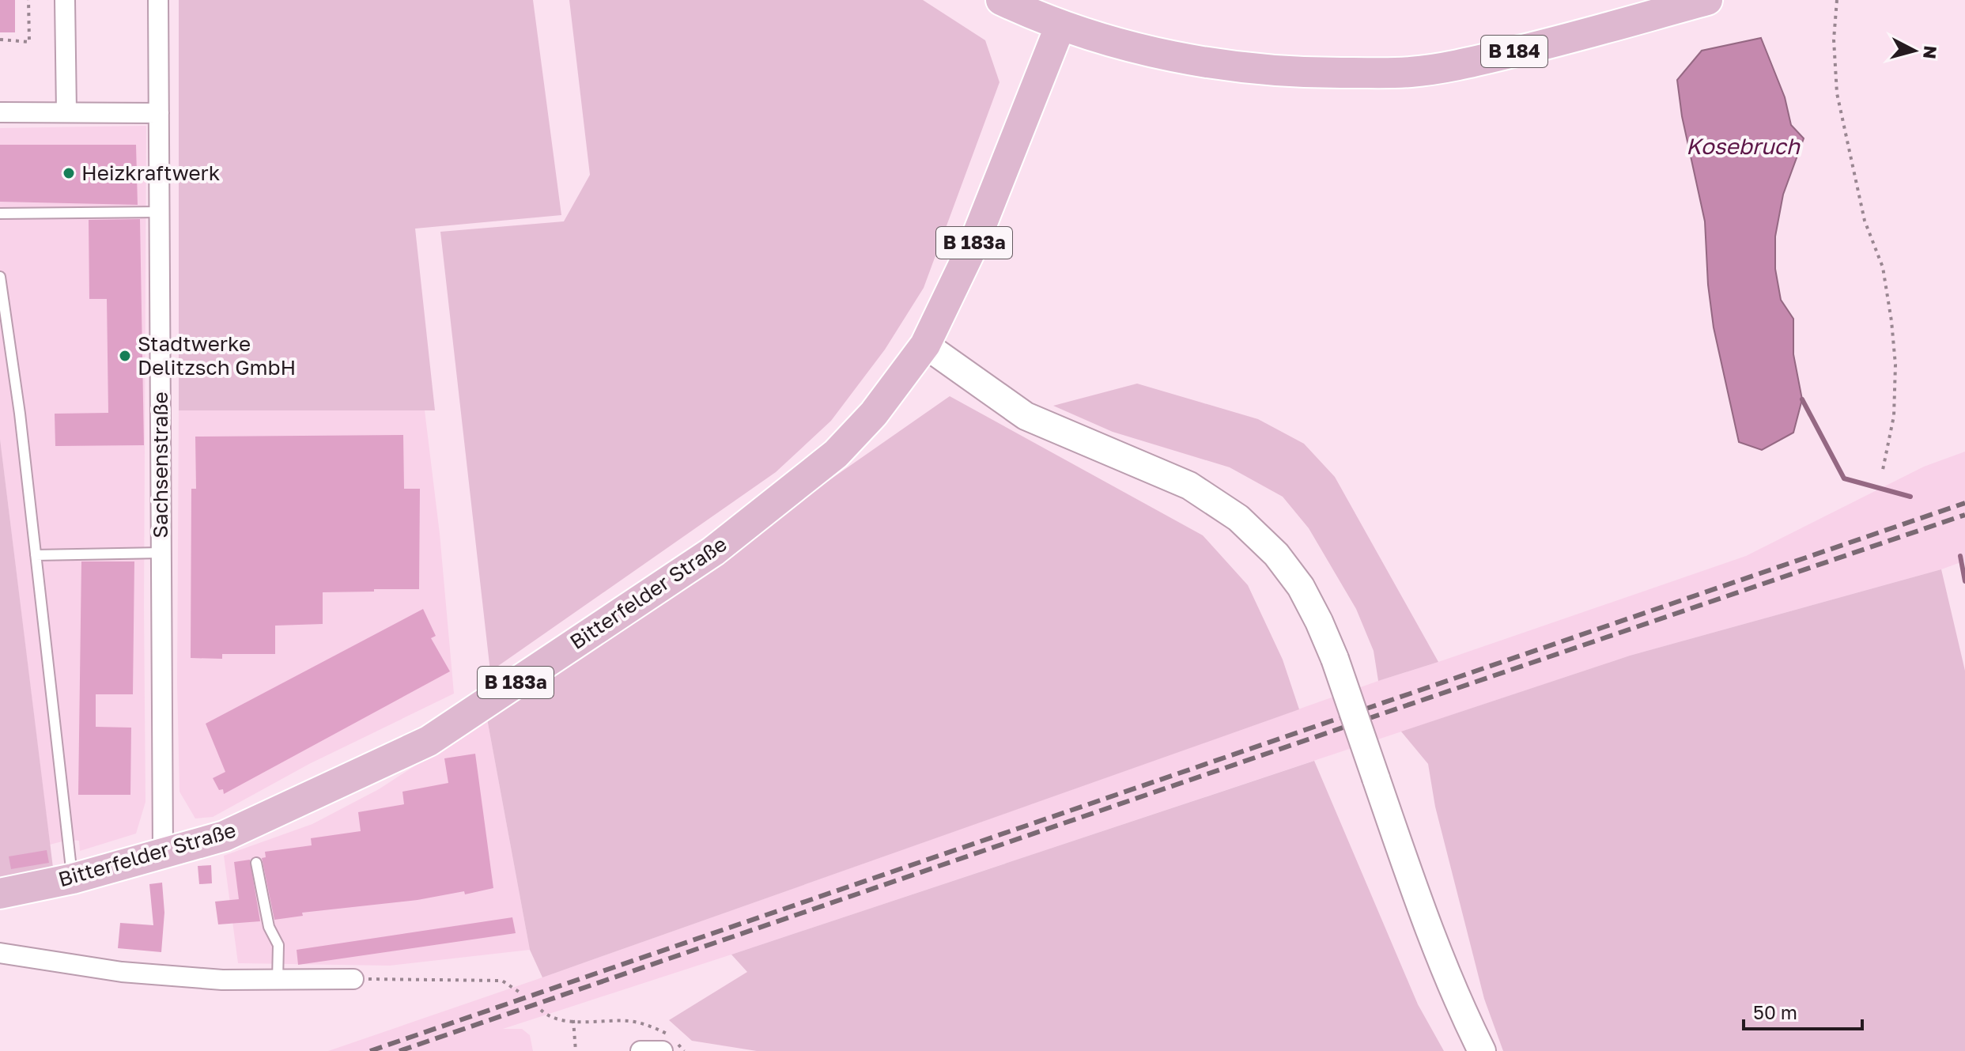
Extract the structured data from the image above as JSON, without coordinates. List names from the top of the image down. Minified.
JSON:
{"streets":{"main road":["B 184","B 183a","Bitterfelder Straße"],"street":["Sachsenstraße"]},"crossings":[["B 184","Bitterfelder Straße"],["Sachsenstraße","Bitterfelder Straße"]],"water":["Kosebruch"],"places":["Heizkraftwerk","Stadtwerke Delitzsch GmbH"],"scale_bar":"50 m","north":"right"}
